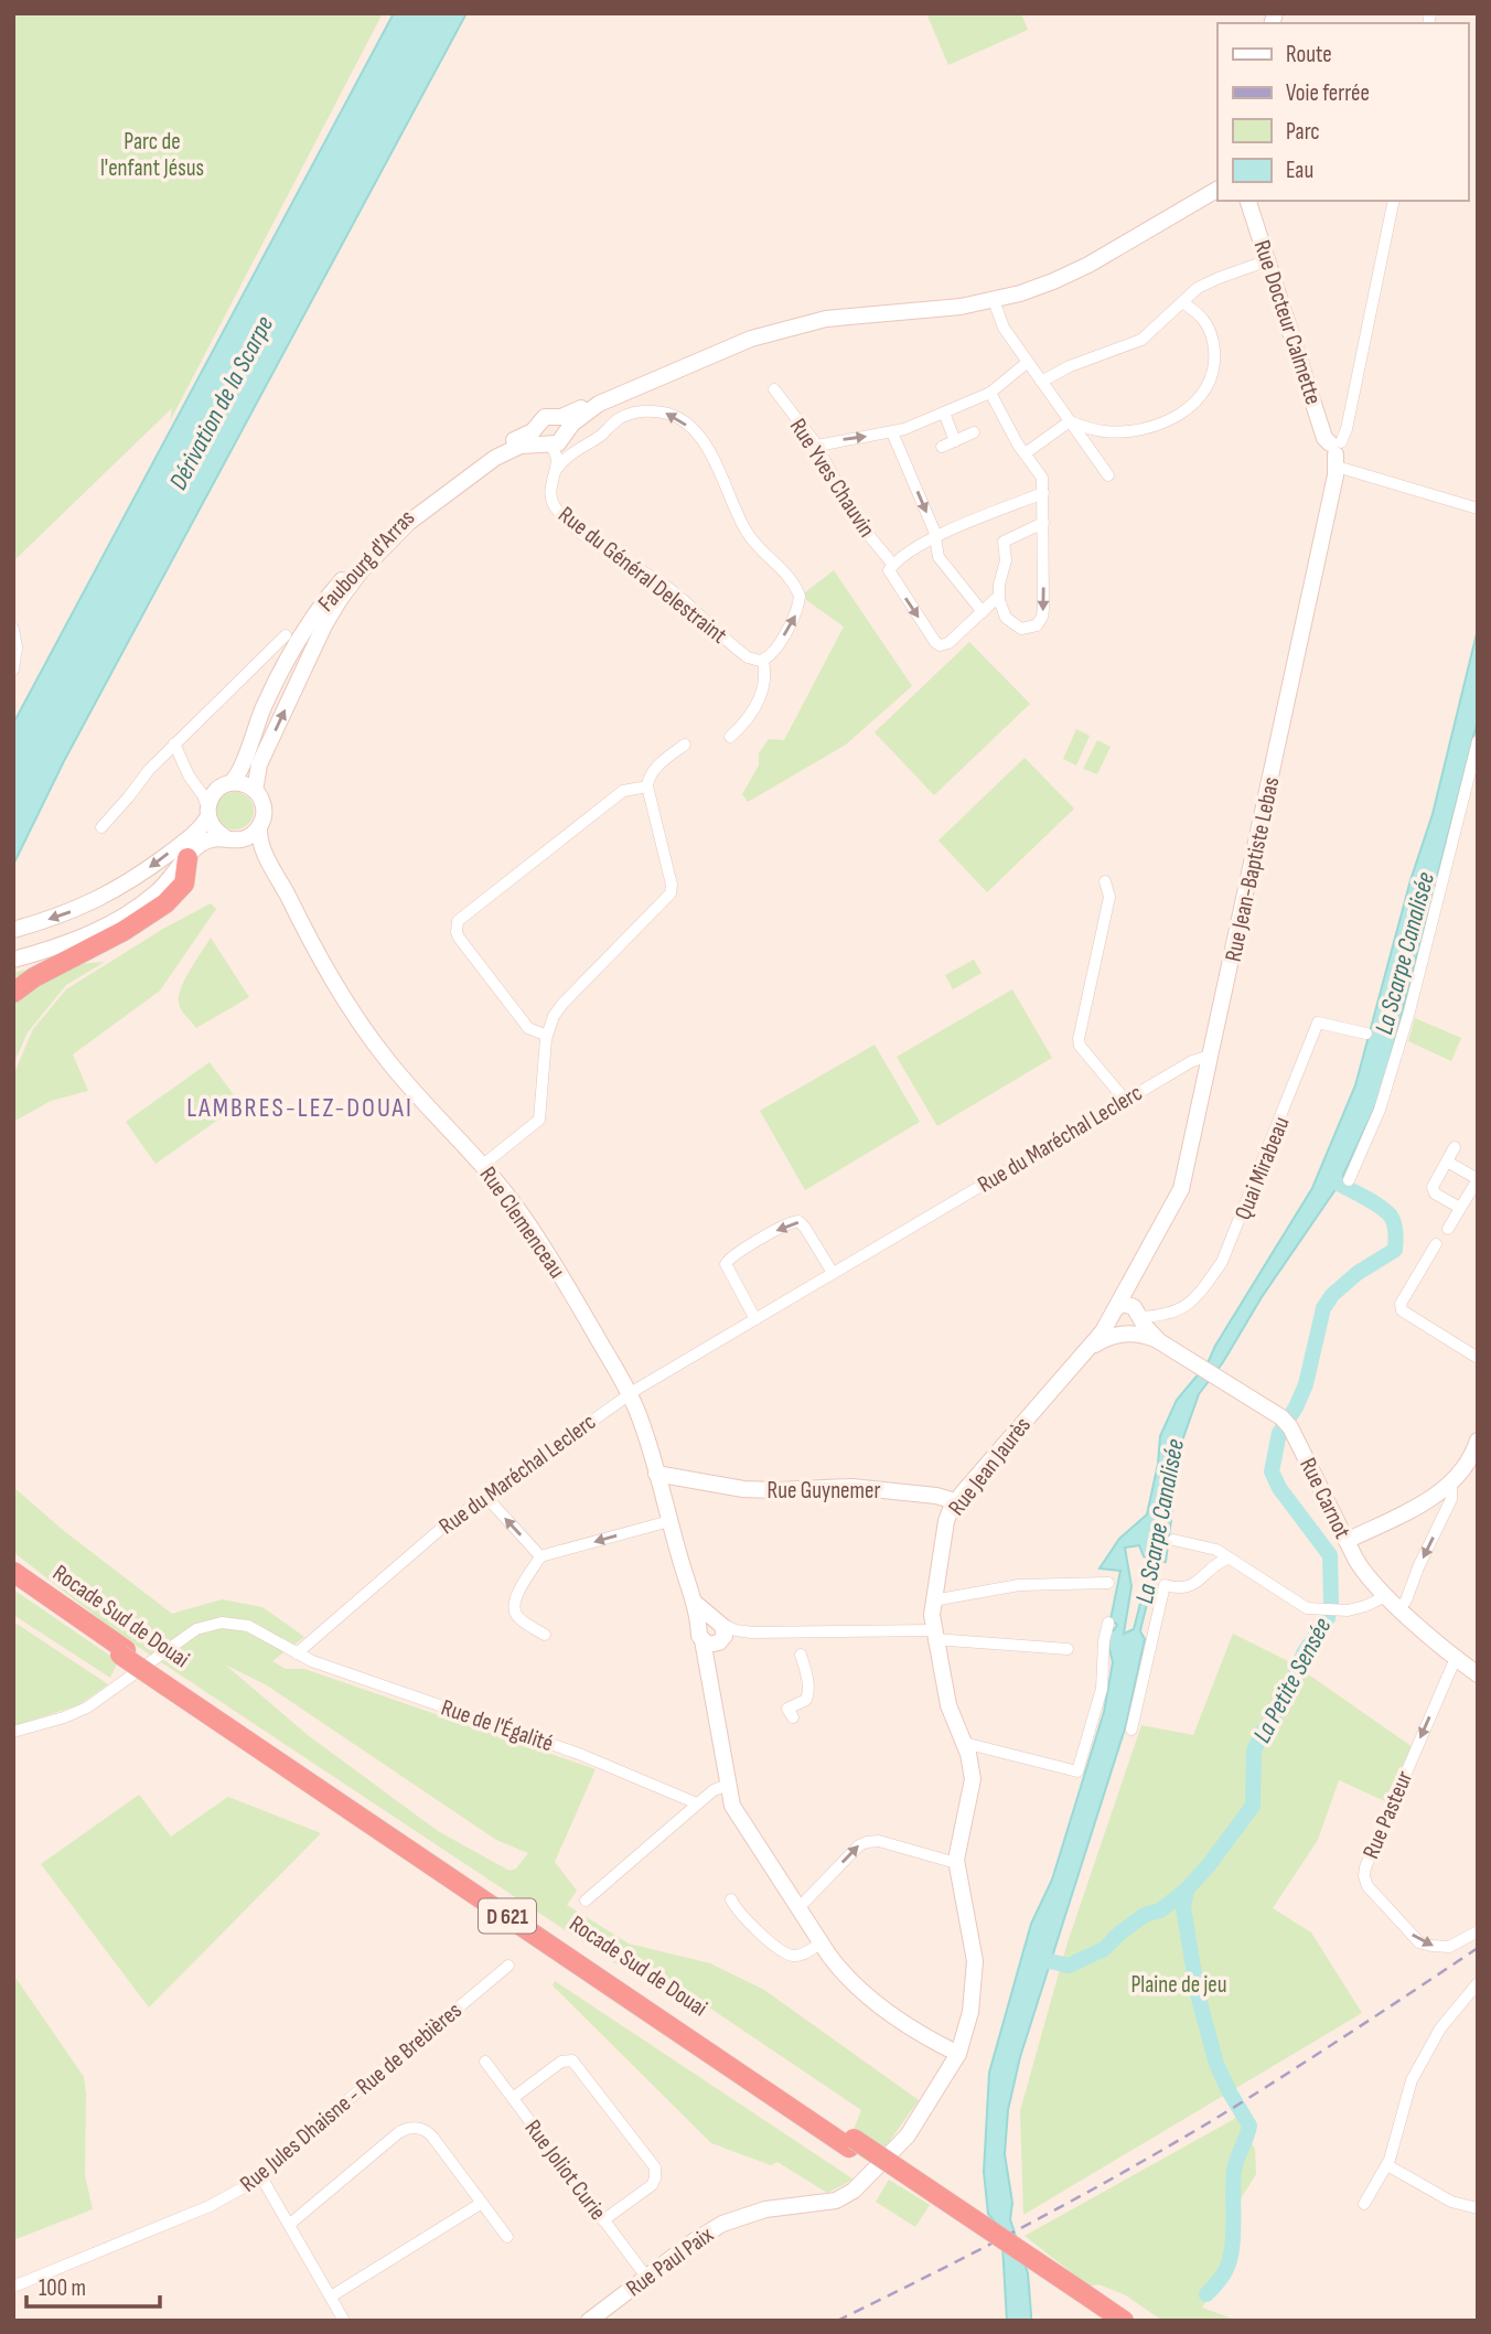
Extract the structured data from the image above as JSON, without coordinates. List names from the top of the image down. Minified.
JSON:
{"streets":{"highway":["Rocade Sud de Douai","D 621"],"street":["Rue Docteur Calmette","Rue Yves Chauvin","Faubourg d'Arras","Rue du Général Delestraint","Rue Jean-Baptiste Lebas","Rue du Maréchal Leclerc","Quai Mirabeau","Rue Clemenceau","Rue Jean Jaurès","Rue Guynemer","Rue Carnot","Rue de l'Égalité","Rue Pasteur","Rue Jules Dhaisne - Rue de Brebières","Rue Joliot Curie","Rue Paul Paix"]},"crossings":[["Rue Docteur Calmette","Rue Jean-Baptiste Lebas"],["Faubourg d'Arras","Rue du Général Delestraint"],["Faubourg d'Arras","Rue Clemenceau"],["Rue Jean-Baptiste Lebas","Rue du Maréchal Leclerc"],["Rue Jean-Baptiste Lebas","Quai Mirabeau"],["Rue Jean-Baptiste Lebas","Rue Jean Jaurès"],["Rue Jean-Baptiste Lebas","Rue Carnot"],["Rue du Maréchal Leclerc","Rue Clemenceau"],["Rue du Maréchal Leclerc","Rue de l'Égalité"],["Quai Mirabeau","Rue Jean Jaurès"],["Quai Mirabeau","Rue Carnot"],["Rue Clemenceau","Rue Guynemer"],["Rue Clemenceau","Rue Paul Paix"],["Rue Jean Jaurès","Rue Guynemer"],["Rue Jean Jaurès","Rue Carnot"],["Rue Jean Jaurès","Rue Paul Paix"],["Rue Carnot","Rue Pasteur"],["Rue Joliot Curie","Rue Paul Paix"]],"districts":["LAMBRES-LEZ-DOUAI"],"water":["Dérivation de la Scarpe","La Scarpe Canalisée","La Petite Sensée"],"parks":["Parc de l'enfant Jésus","Plaine de jeu"],"legend":["Route","Voie ferrée","Parc","Eau"],"scale_bar":"100 m"}
